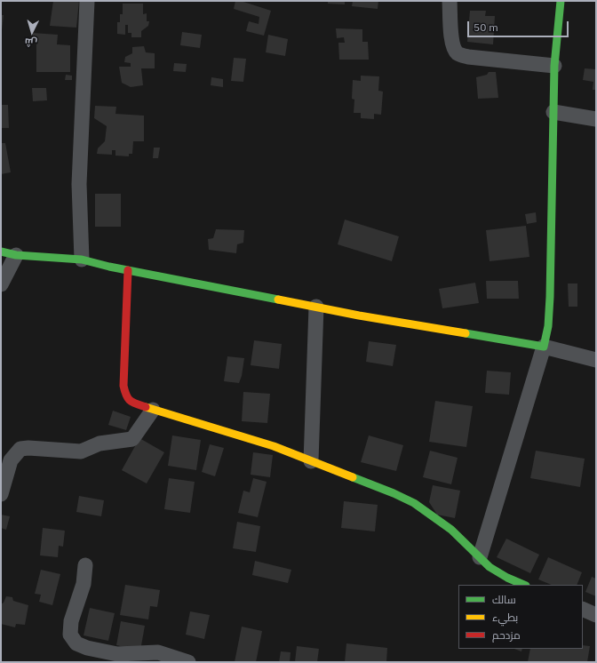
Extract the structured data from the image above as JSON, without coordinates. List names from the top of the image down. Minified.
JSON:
{"legend":["سالك","بطيء","مزدحم"],"scale_bar":"50 m","north":"bottom"}
